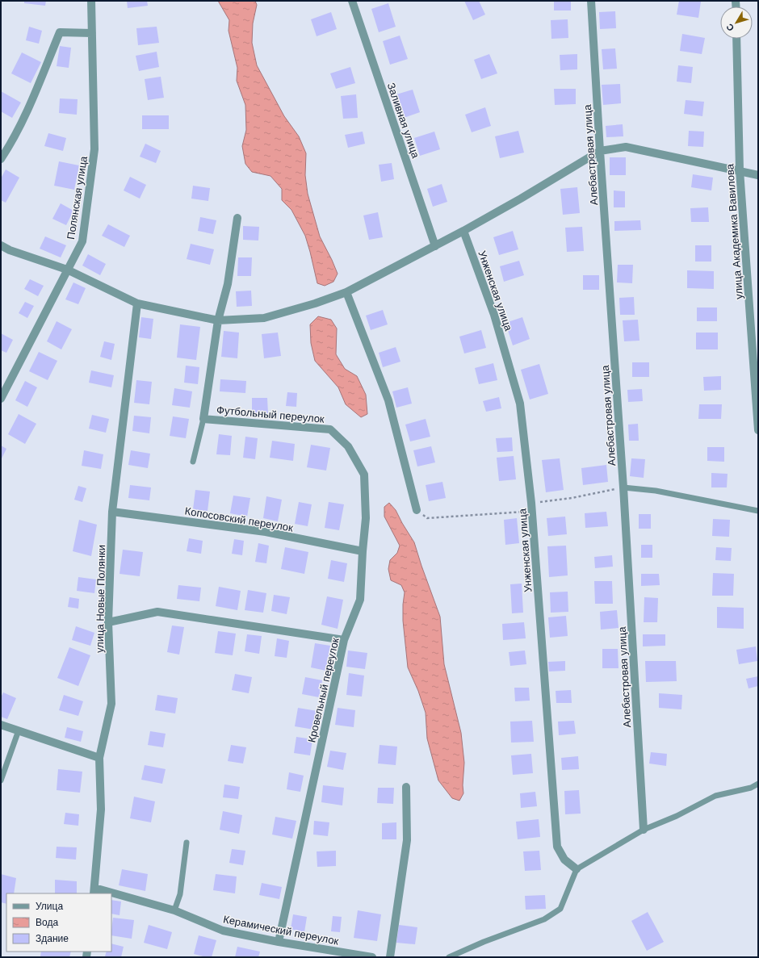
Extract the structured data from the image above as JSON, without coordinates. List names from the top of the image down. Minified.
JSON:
{"streets":{"street":["Заливная улица","Алебастровая улица","Полянская улица","улица Академика Вавилова","Унженская улица","Футбольный переулок","Копосовский переулок","улица Новые Полянки","Кровельный переулок","Керамический переулок"]},"crossings":[["Футбольный переулок","Кровельный переулок"],["Копосовский переулок","улица Новые Полянки"],["Копосовский переулок","Кровельный переулок"],["улица Новые Полянки","Керамический переулок"],["Кровельный переулок","Керамический переулок"]],"legend":["Улица","Вода","Здание"],"north":"bottom left"}
